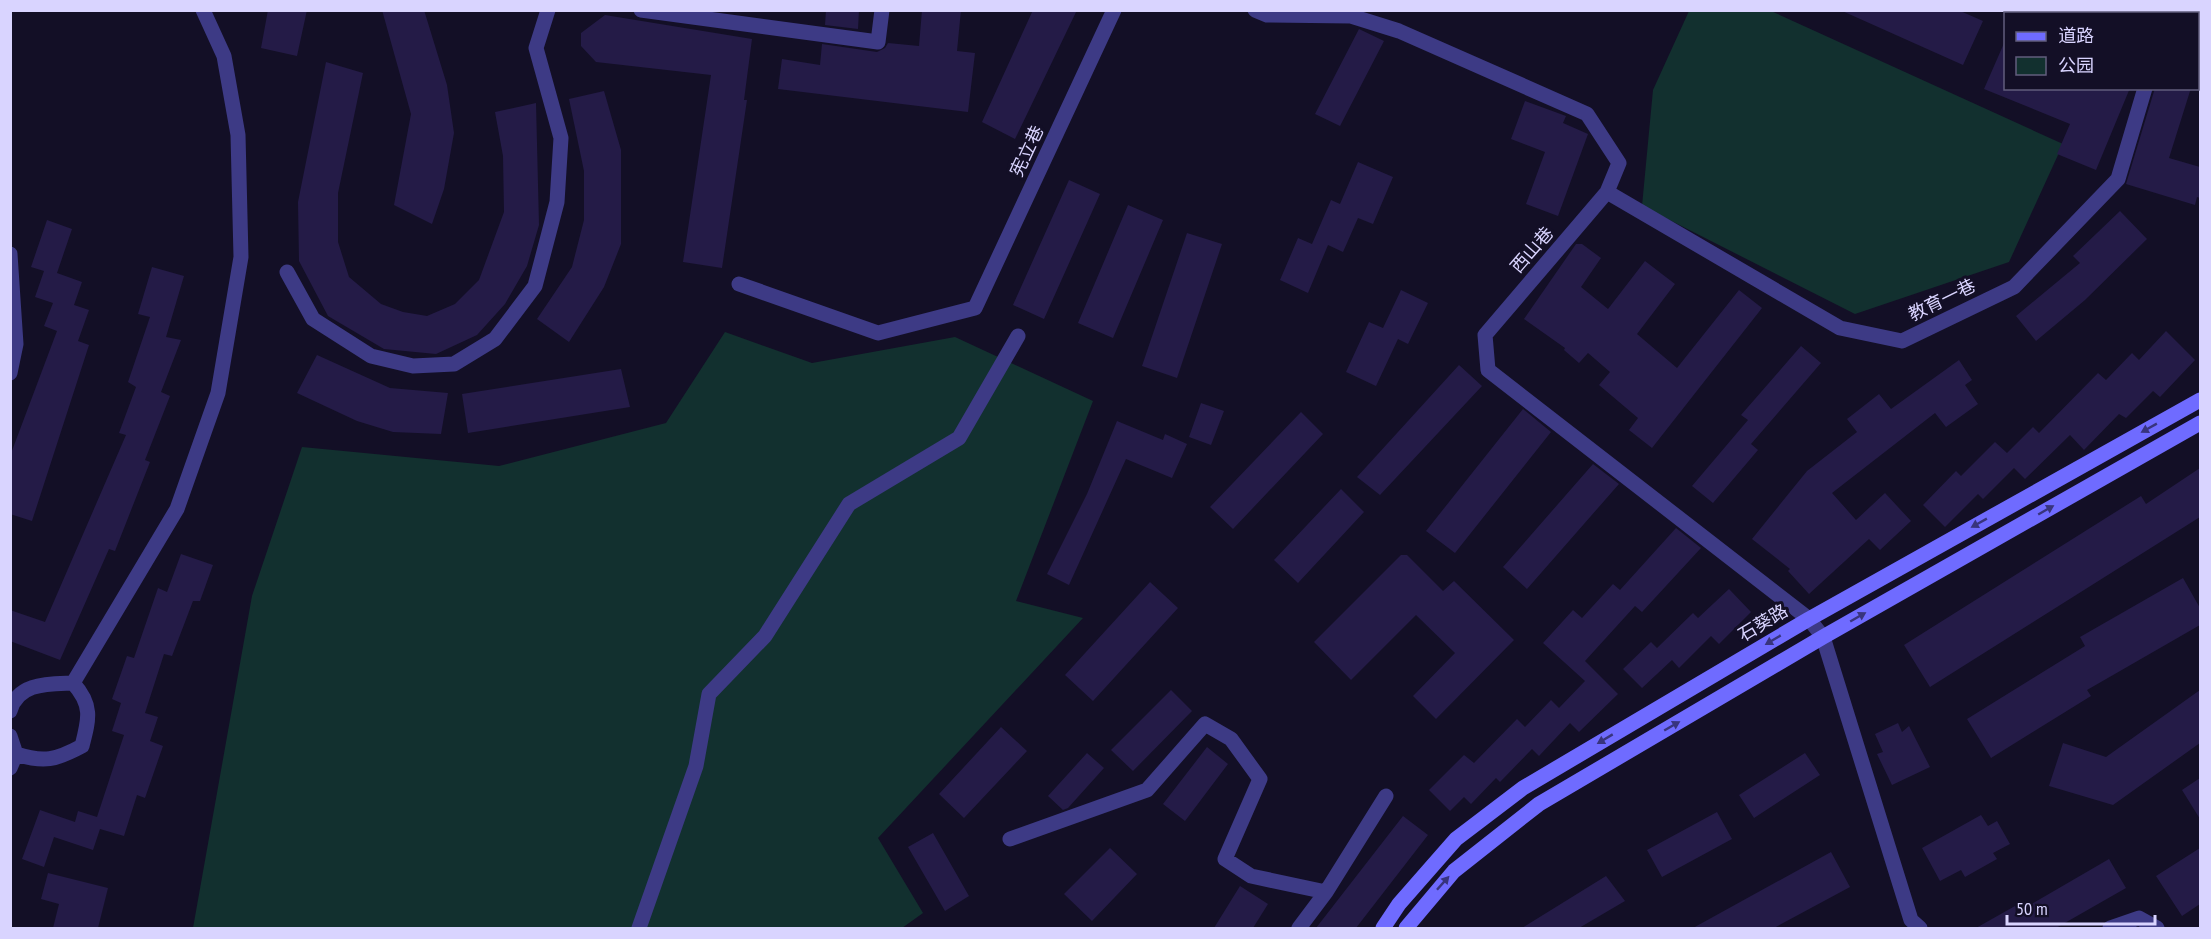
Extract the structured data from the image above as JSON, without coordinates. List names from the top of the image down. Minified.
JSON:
{"streets":{"main road":["石葵路"],"street":["宪立巷","西山巷","教育一巷"]},"crossings":[["西山巷","教育一巷"],["西山巷","石葵路"]],"legend":["道路","公园"],"scale_bar":"50 m"}
